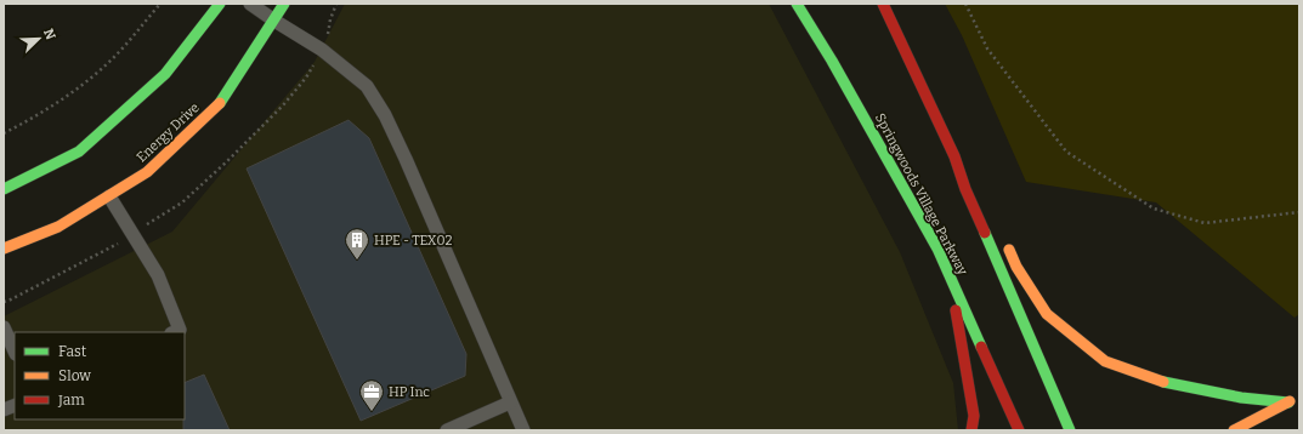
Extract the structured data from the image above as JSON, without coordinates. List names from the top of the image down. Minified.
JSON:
{"streets":{"main road":["Energy Drive","Springwoods Village Parkway"]},"places":{"building":["HPE - TEX02"],"office":["HP Inc"]},"legend":["Fast","Slow","Jam"],"north":"top right"}
